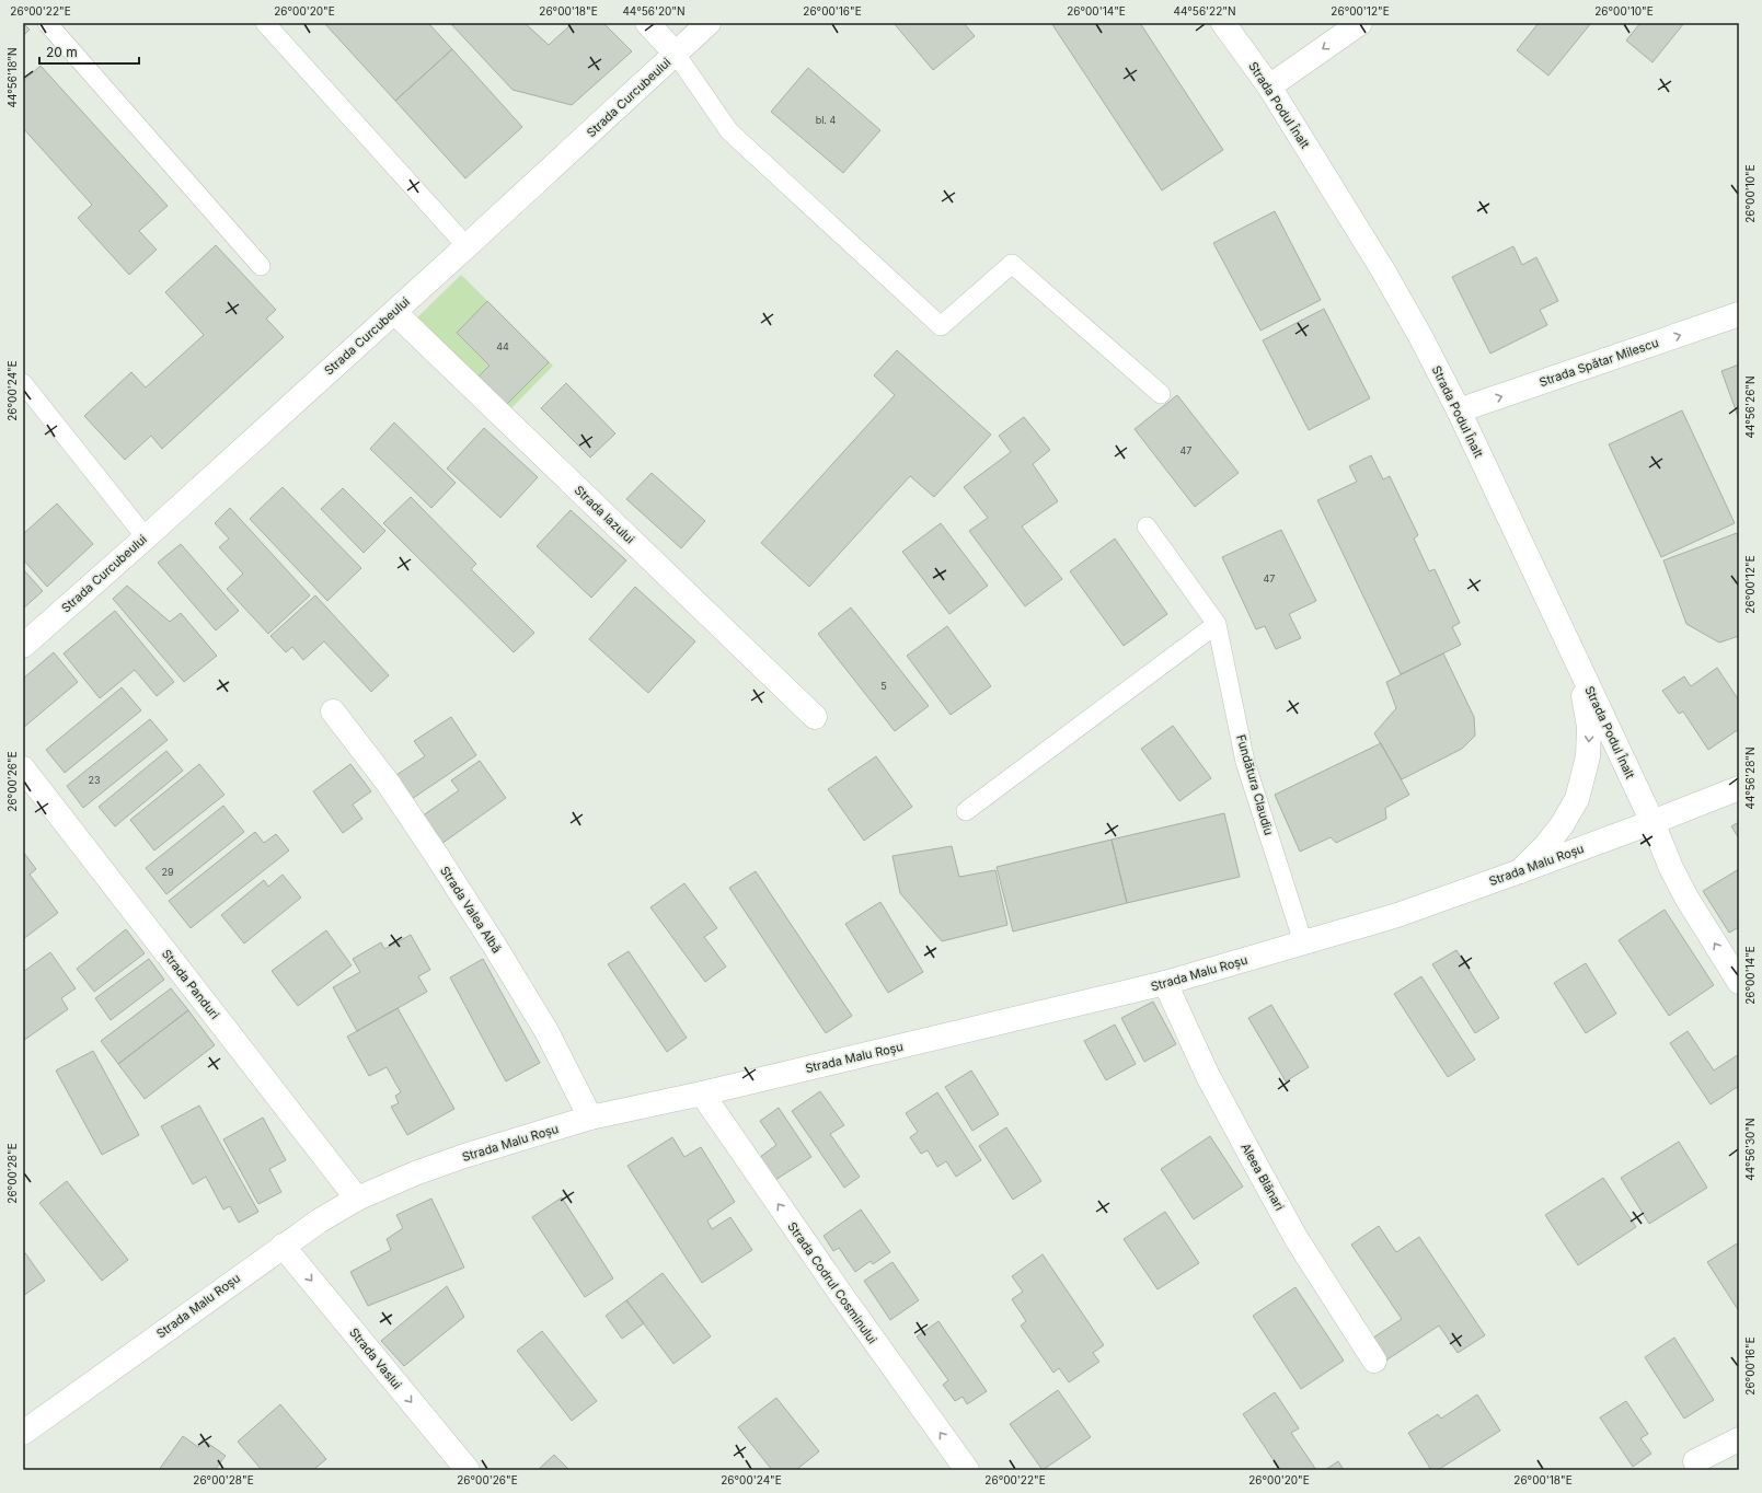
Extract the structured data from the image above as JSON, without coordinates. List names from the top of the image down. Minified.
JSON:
{"streets":{"street":["Strada Curcubeului","Strada Podul Înalt","Strada Spătar Milescu","Strada Iazului","Strada Malu Roșu","Strada Valea Albă","Strada Panduri","Aleea Blănari","Strada Codrul Cosminului","Strada Vaslui"],"lane":["Fundătura Claudiu"]},"crossings":[["Strada Curcubeului","Strada Iazului"],["Strada Podul Înalt","Strada Spătar Milescu"],["Strada Podul Înalt","Strada Malu Roșu"],["Fundătura Claudiu","Strada Malu Roșu"],["Strada Malu Roșu","Strada Valea Albă"],["Strada Malu Roșu","Strada Panduri"],["Strada Malu Roșu","Aleea Blănari"],["Strada Malu Roșu","Strada Codrul Cosminului"],["Strada Malu Roșu","Strada Vaslui"]],"one_way":["Strada Spătar Milescu","Strada Codrul Cosminului","Strada Vaslui"],"house_numbers":["bl. 4","44","47","47","5","23","29"],"scale_bar":"20 m","coordinates":["26°00'22\"E","26°00'20\"E","26°00'18\"E","44°56'20\"N","26°00'16\"E","26°00'14\"E","44°56'22\"N","26°00'12\"E","26°00'10\"E","44°56'18\"N","26°00'24\"E","44°56'26\"N","44°56'28\"N","26°00'26\"E","44°56'30\"N","26°00'28\"E"]}
